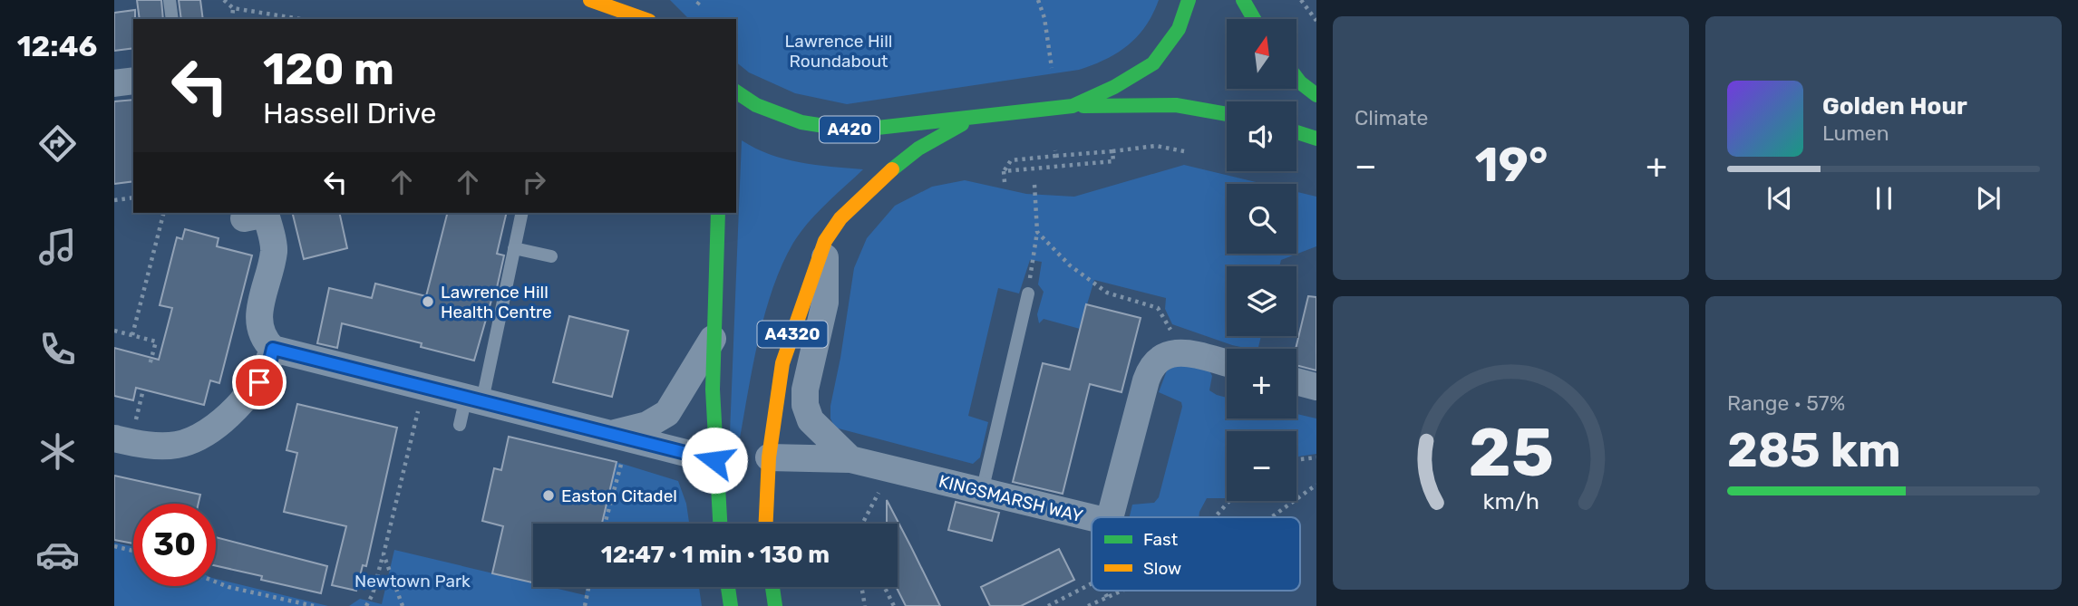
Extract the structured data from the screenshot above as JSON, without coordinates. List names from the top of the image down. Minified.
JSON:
{"streets":{"main road":["A420","A4320"],"street":["KINGSMARSH WAY"]},"crossings":[["A420","A4320"],["A4320","KINGSMARSH WAY"]],"parks":["Lawrence Hill Roundabout","Newtown Park"],"places":["Lawrence Hill Health Centre","Easton Citadel"],"legend":["Fast","Slow"],"north":"top","page":{"tabs":"12:46","tile":["Climate",["Range · 57%","285 km"]],"map_buttons":["+","−"],"turn":["120 m","Hassell Drive"],"song":["Golden Hour","Lumen"],"heat":["−","19°","+"],"limit":"30","trip":"12:47 · 1 min · 130 m","gauge":["25","km/h"]}}
